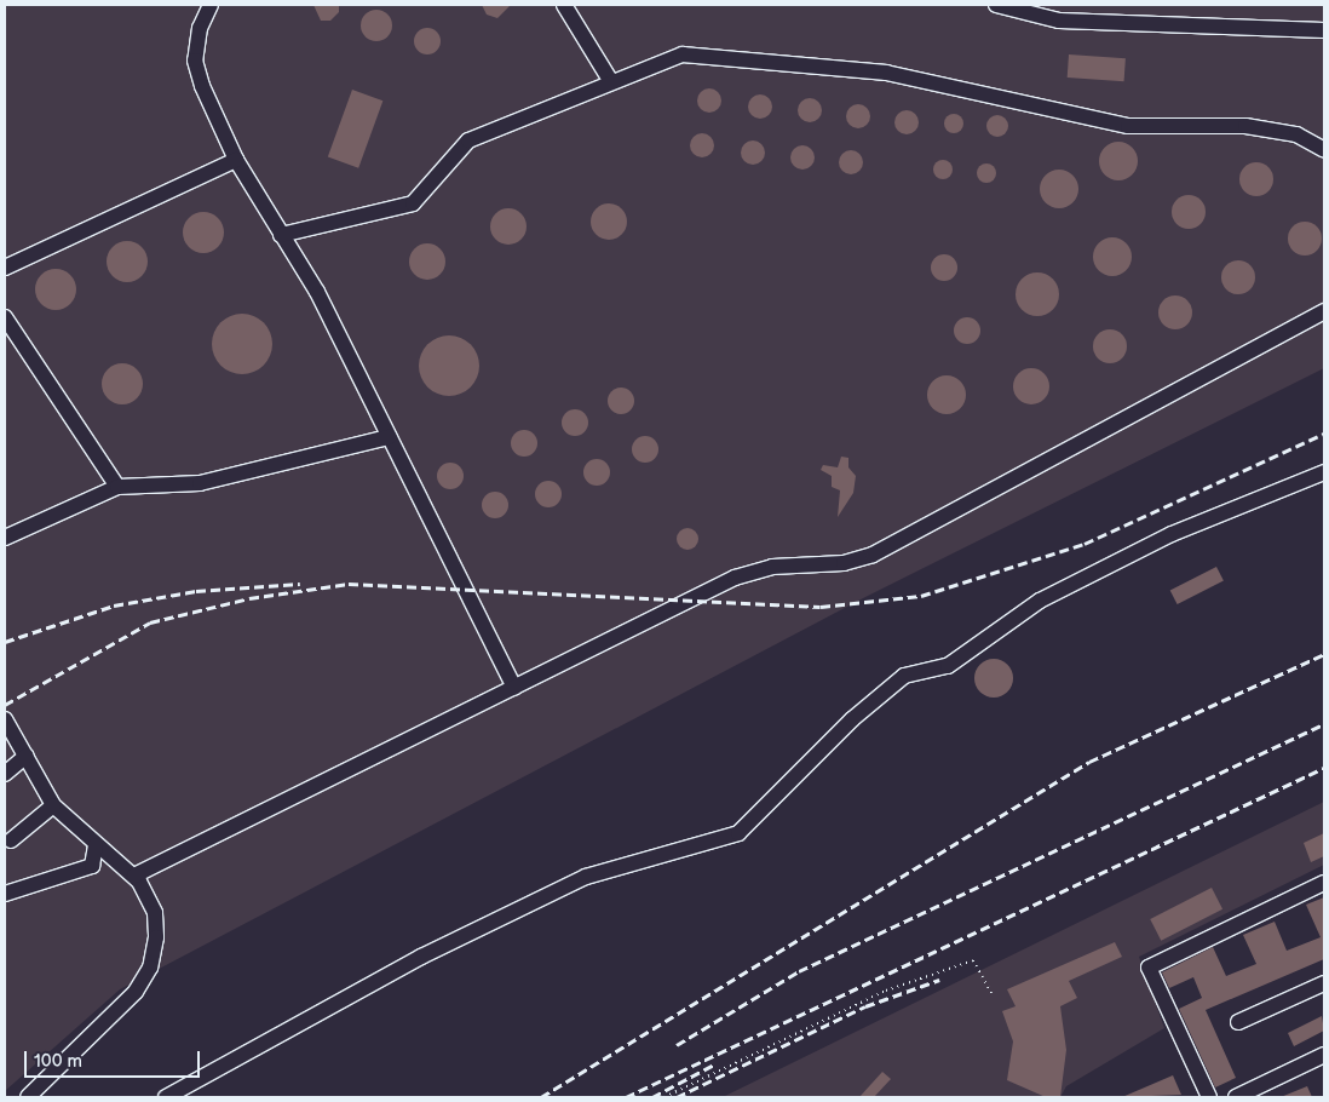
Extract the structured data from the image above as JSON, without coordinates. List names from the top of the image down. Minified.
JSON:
{"scale_bar":"100 m"}
